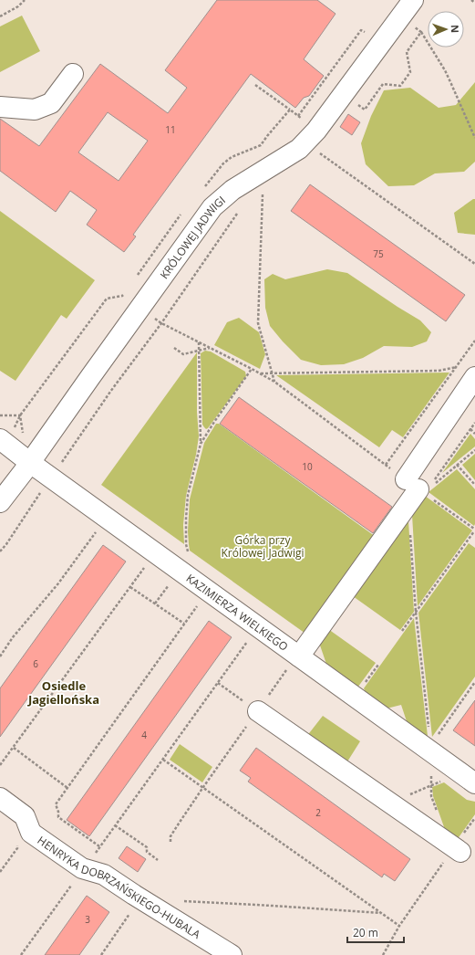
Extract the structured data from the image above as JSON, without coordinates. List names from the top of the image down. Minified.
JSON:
{"streets":{"street":["KRÓLOWEJ JADWIGI","KAZIMIERZA WIELKIEGO","HENRYKA DOBRZAŃSKIEGO-HUBALA"]},"crossings":[["KRÓLOWEJ JADWIGI","KAZIMIERZA WIELKIEGO"]],"districts":["Osiedle Jagiellońska"],"parks":["Górka przy Królowej Jadwigi"],"house_numbers":["11","75","10","6","4","2","3"],"scale_bar":"20 m","north":"right"}
